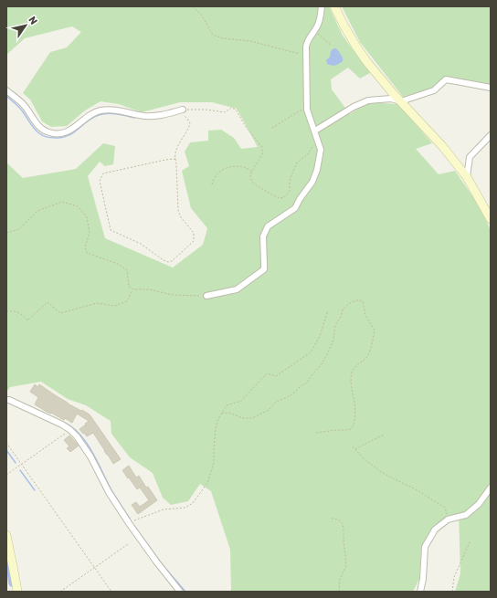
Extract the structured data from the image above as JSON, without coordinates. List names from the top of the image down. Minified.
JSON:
{"north":"top right"}
